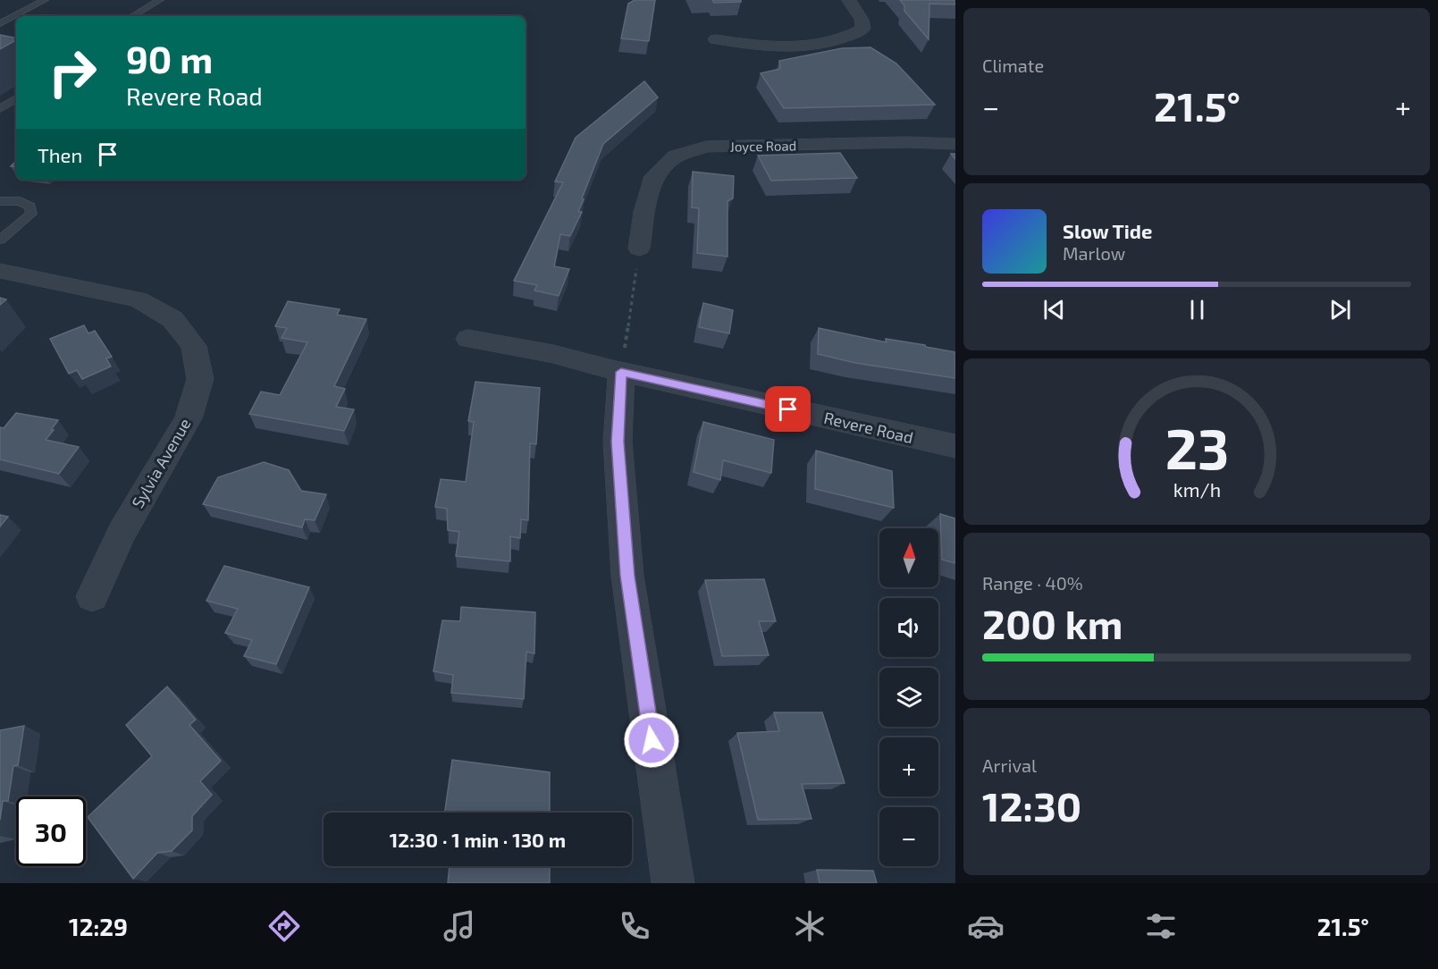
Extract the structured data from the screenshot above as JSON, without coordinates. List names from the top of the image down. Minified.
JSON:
{"streets":{"street":["Joyce Road","Revere Road","Sylvia Avenue"]},"north":"top","page":{"tile":["Climate",["Range · 40%","200 km"],["Arrival","12:30"]],"turn":["90 m","Revere Road"],"heat":["−","21.5°","+"],"then":"Then","song":["Slow Tide","Marlow"],"map_buttons":["+","−"],"limit":"30","trip":"12:30 · 1 min · 130 m","tabs":["12:29","21.5°"],"gauge":["23","km/h"]}}
